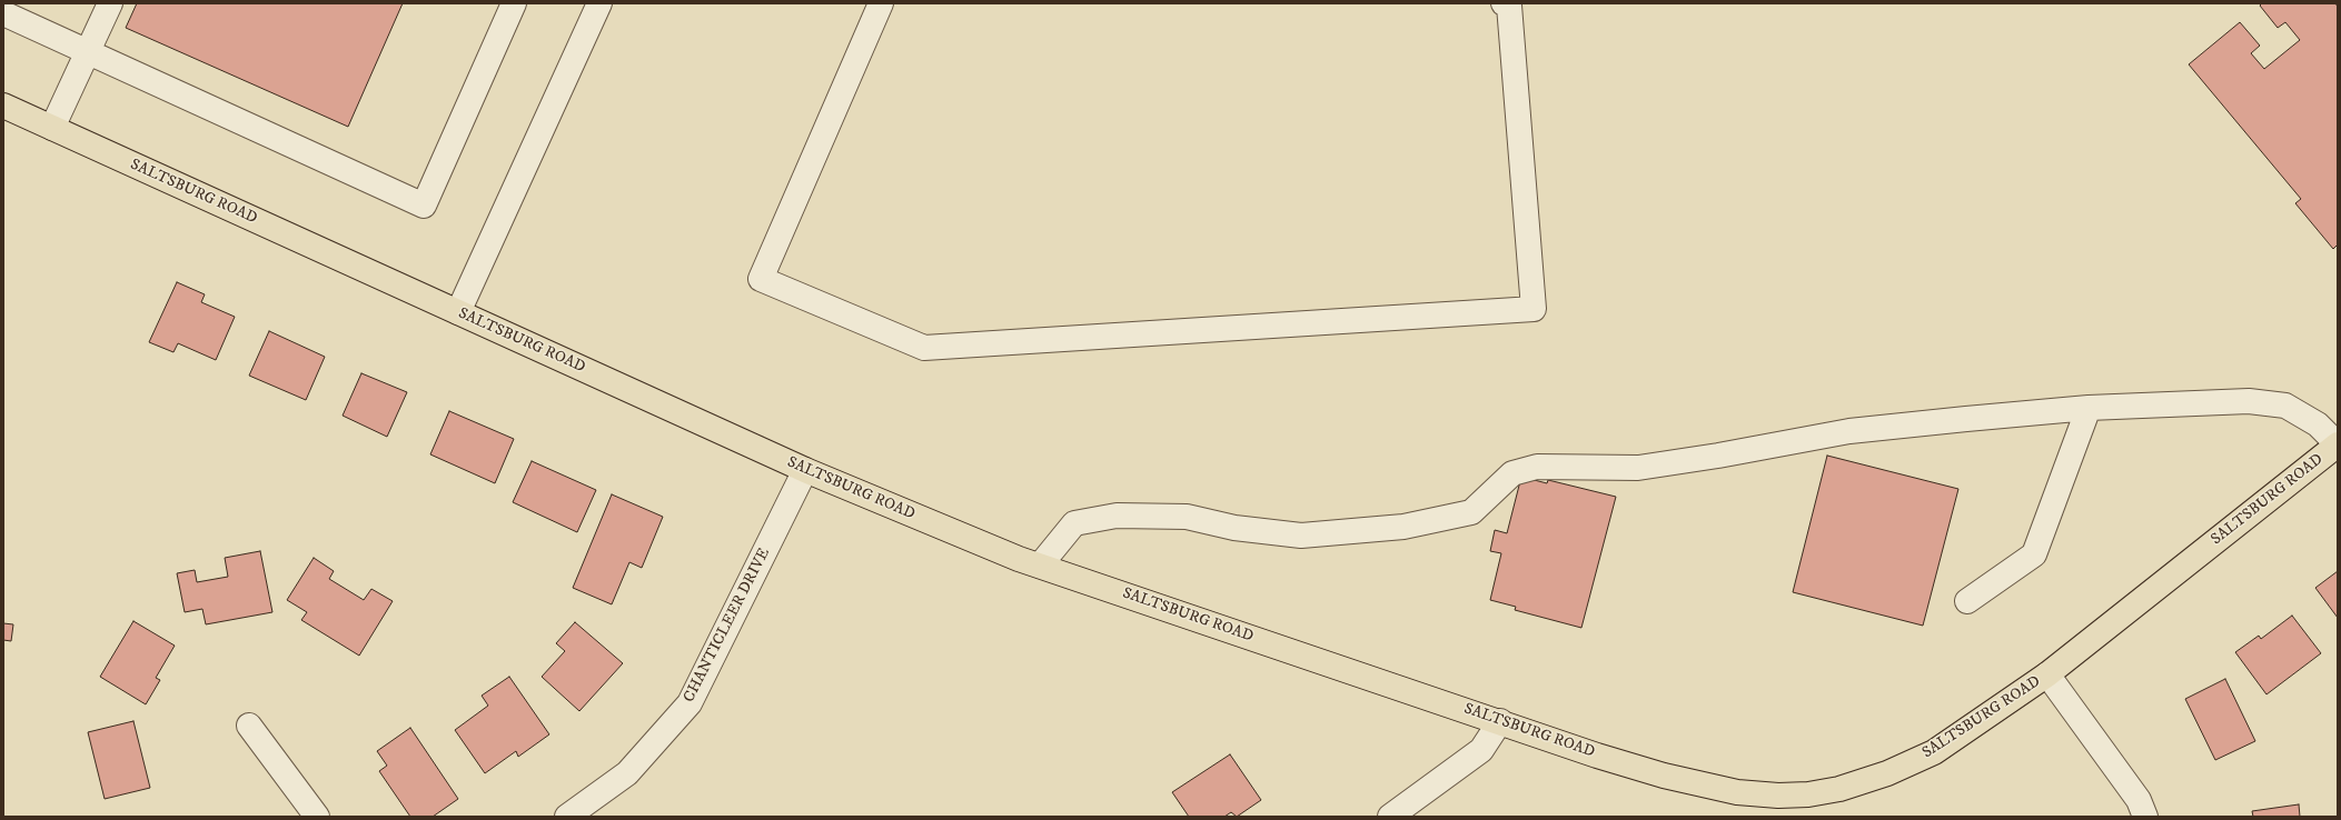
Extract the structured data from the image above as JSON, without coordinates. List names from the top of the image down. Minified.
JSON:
{"streets":{"main road":["SALTSBURG ROAD"],"street":["CHANTICLEER DRIVE"]},"crossings":[["SALTSBURG ROAD","CHANTICLEER DRIVE"]]}
